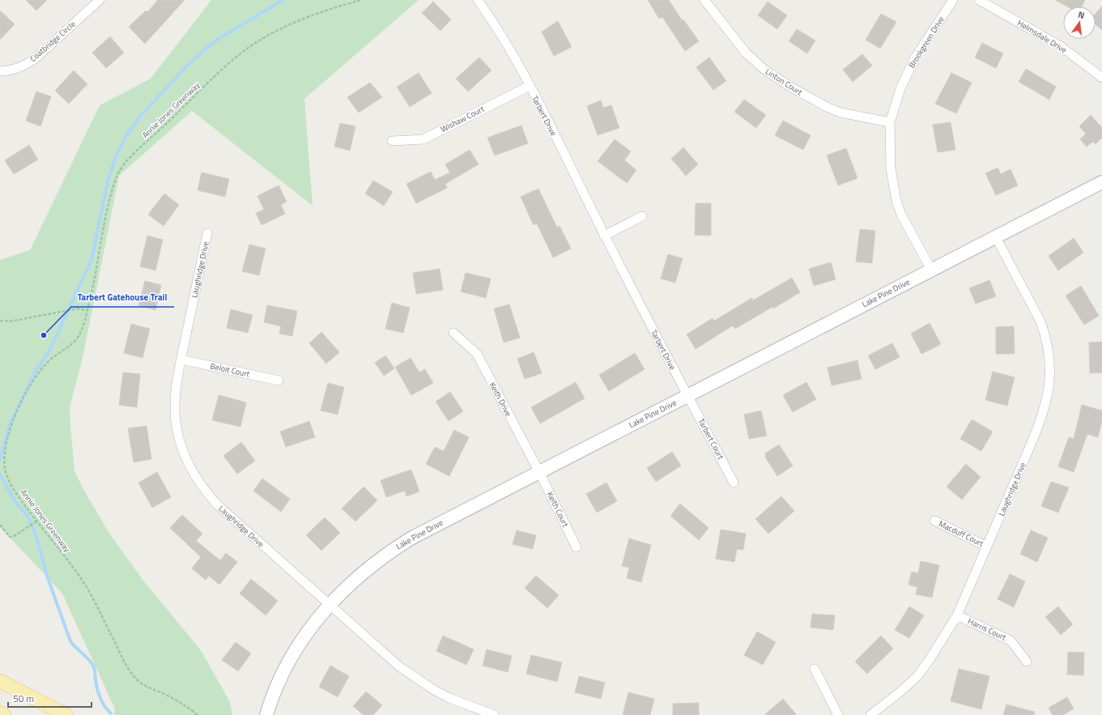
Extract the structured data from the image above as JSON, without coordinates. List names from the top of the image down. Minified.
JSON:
{"streets":{"street":["Helmsdale Drive","Coatbridge Circle","Brookgreen Drive","Linton Court","Tarbert Drive","Wishaw Court","Laughridge Drive","Lake Pine Drive","Beloit Court","Keith Drive","Tarbert Court","Keith Court","Macduff Court","Harris Court"],"path":["Annie Jones Greenway"]},"crossings":[["Brookgreen Drive","Linton Court"],["Brookgreen Drive","Lake Pine Drive"],["Tarbert Drive","Wishaw Court"],["Tarbert Drive","Lake Pine Drive"],["Tarbert Drive","Tarbert Court"],["Laughridge Drive","Lake Pine Drive"],["Laughridge Drive","Beloit Court"],["Laughridge Drive","Macduff Court"],["Laughridge Drive","Harris Court"],["Lake Pine Drive","Keith Drive"],["Lake Pine Drive","Tarbert Court"],["Lake Pine Drive","Keith Court"],["Keith Drive","Keith Court"]],"places":["Tarbert Gatehouse Trail"],"scale_bar":"50 m","north":"top"}
